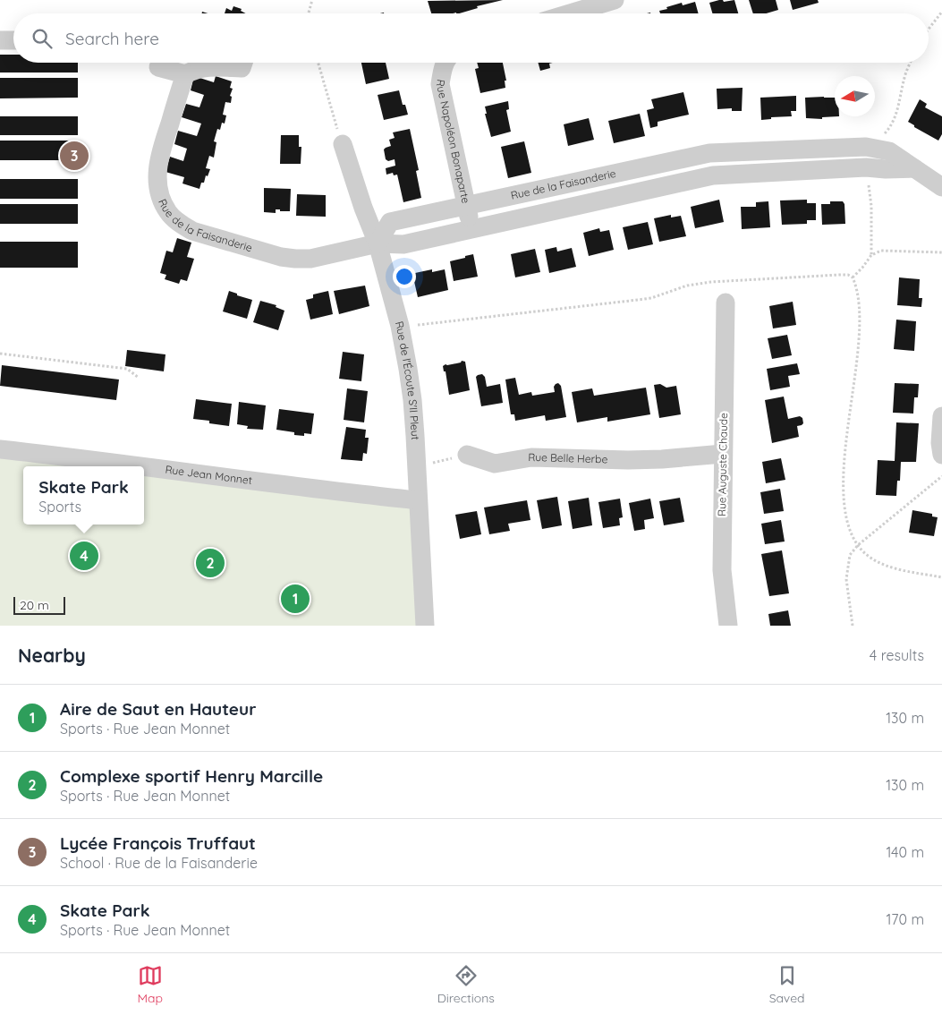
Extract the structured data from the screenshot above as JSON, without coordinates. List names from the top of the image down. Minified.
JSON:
{"streets":{"street":["Rue Napoléon Bonaparte","Rue de la Faisanderie","Rue de l'Écoute S'Il Pleut","Rue Belle Herbe","Rue Auguste Chaude","Rue Jean Monnet"]},"crossings":[["Rue Napoléon Bonaparte","Rue de la Faisanderie"],["Rue de la Faisanderie","Rue de l'Écoute S'Il Pleut"],["Rue de l'Écoute S'Il Pleut","Rue Jean Monnet"],["Rue Belle Herbe","Rue Auguste Chaude"]],"scale_bar":"20 m","north":"left","page":{"search":"Search here","pins":["3","4","2","1"],"popup":["Skate Park","Sports"],"scale":"20 m","heading":["Nearby","4 results"],"list":[{"mark":"1","name":"Aire de Saut en Hauteur","note":"Sports · Rue Jean Monnet","value":"130 m"},{"mark":"2","name":"Complexe sportif Henry Marcille","note":"Sports · Rue Jean Monnet","value":"130 m"},{"mark":"3","name":"Lycée François Truffaut","note":"School · Rue de la Faisanderie","value":"140 m"},{"mark":"4","name":"Skate Park","note":"Sports · Rue Jean Monnet","value":"170 m"}],"nav":["Map","Directions","Saved"]}}
